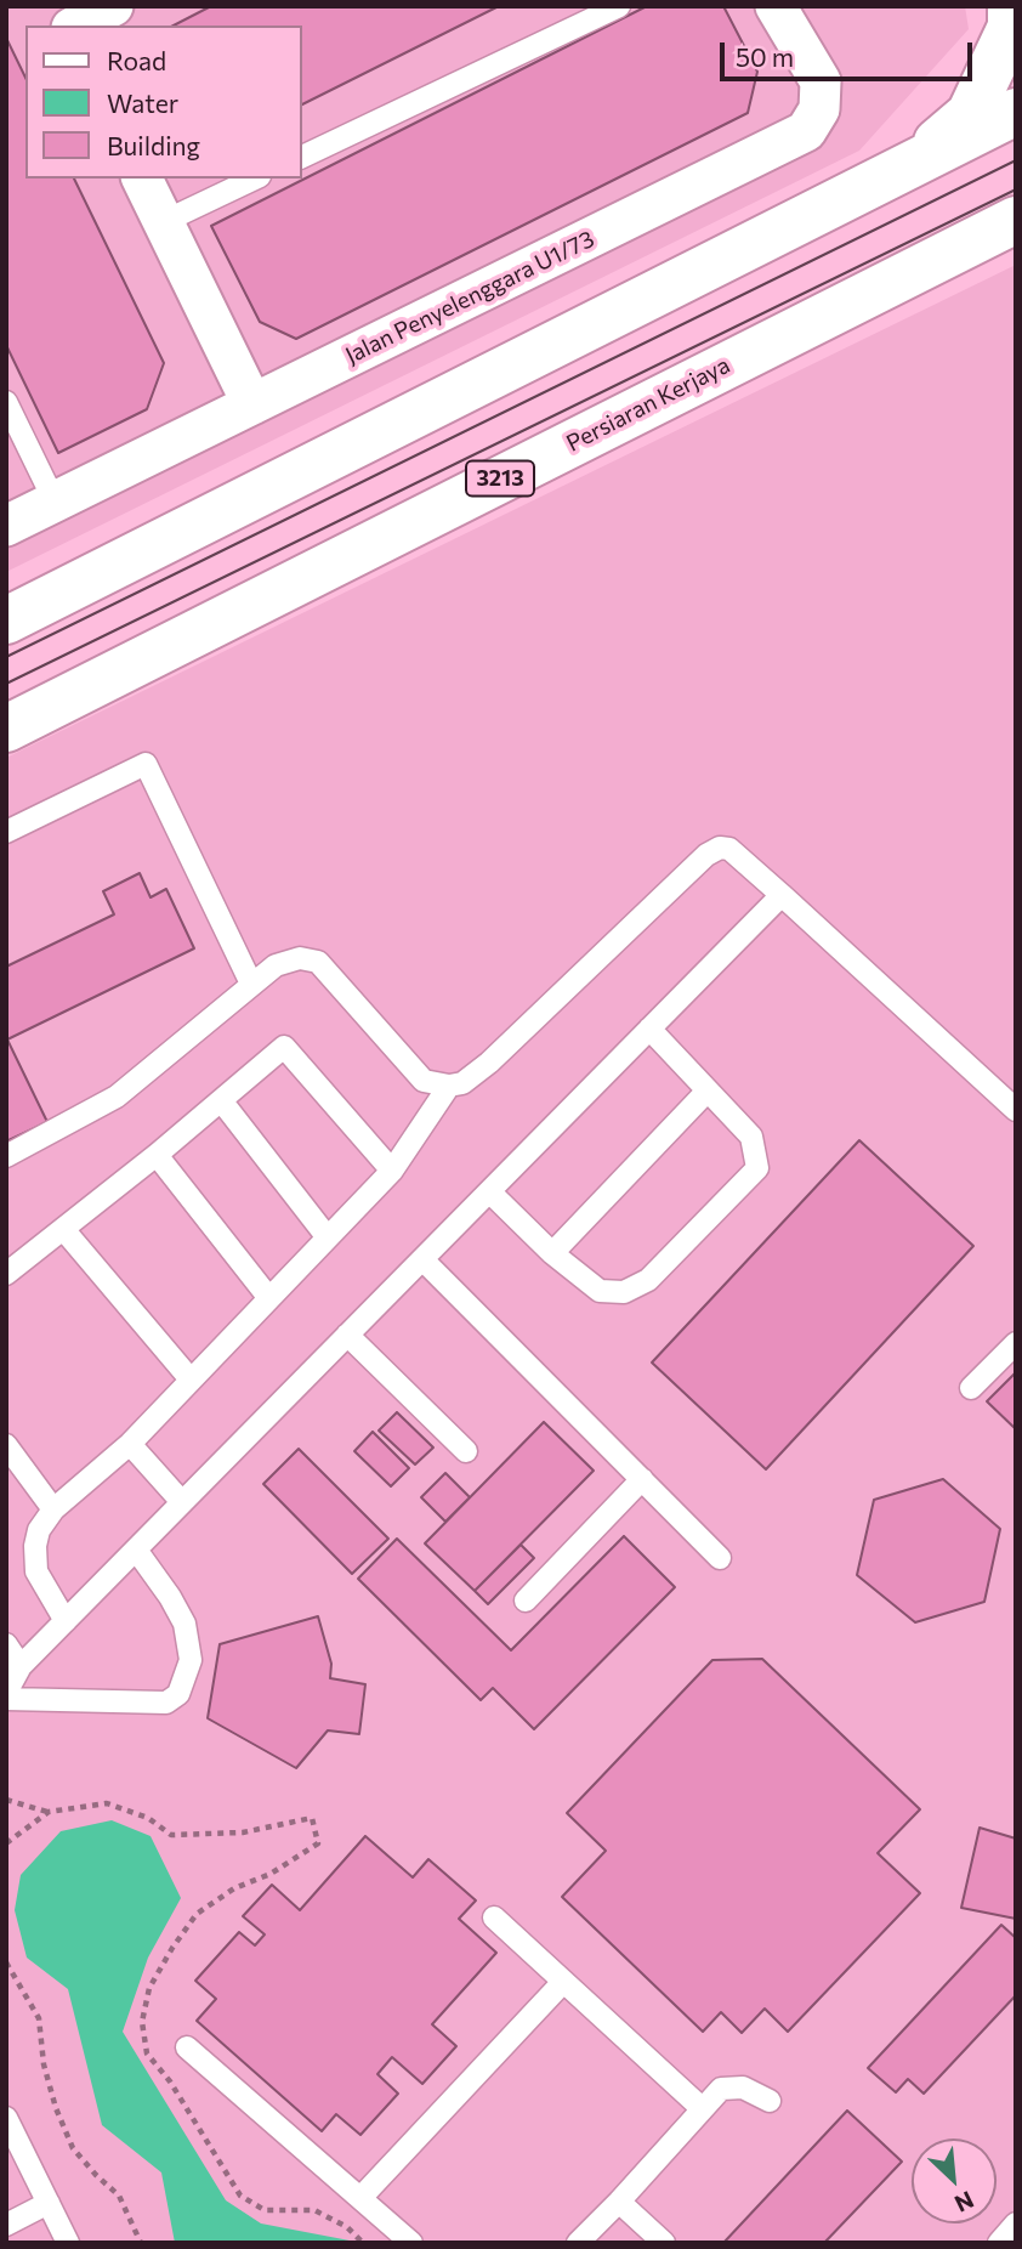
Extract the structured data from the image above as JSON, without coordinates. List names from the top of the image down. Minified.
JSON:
{"streets":{"main road":["Persiaran Kerjaya","3213"],"street":["Jalan Penyelenggara U1/73"]},"legend":["Road","Water","Building"],"scale_bar":"50 m","north":"bottom right"}
